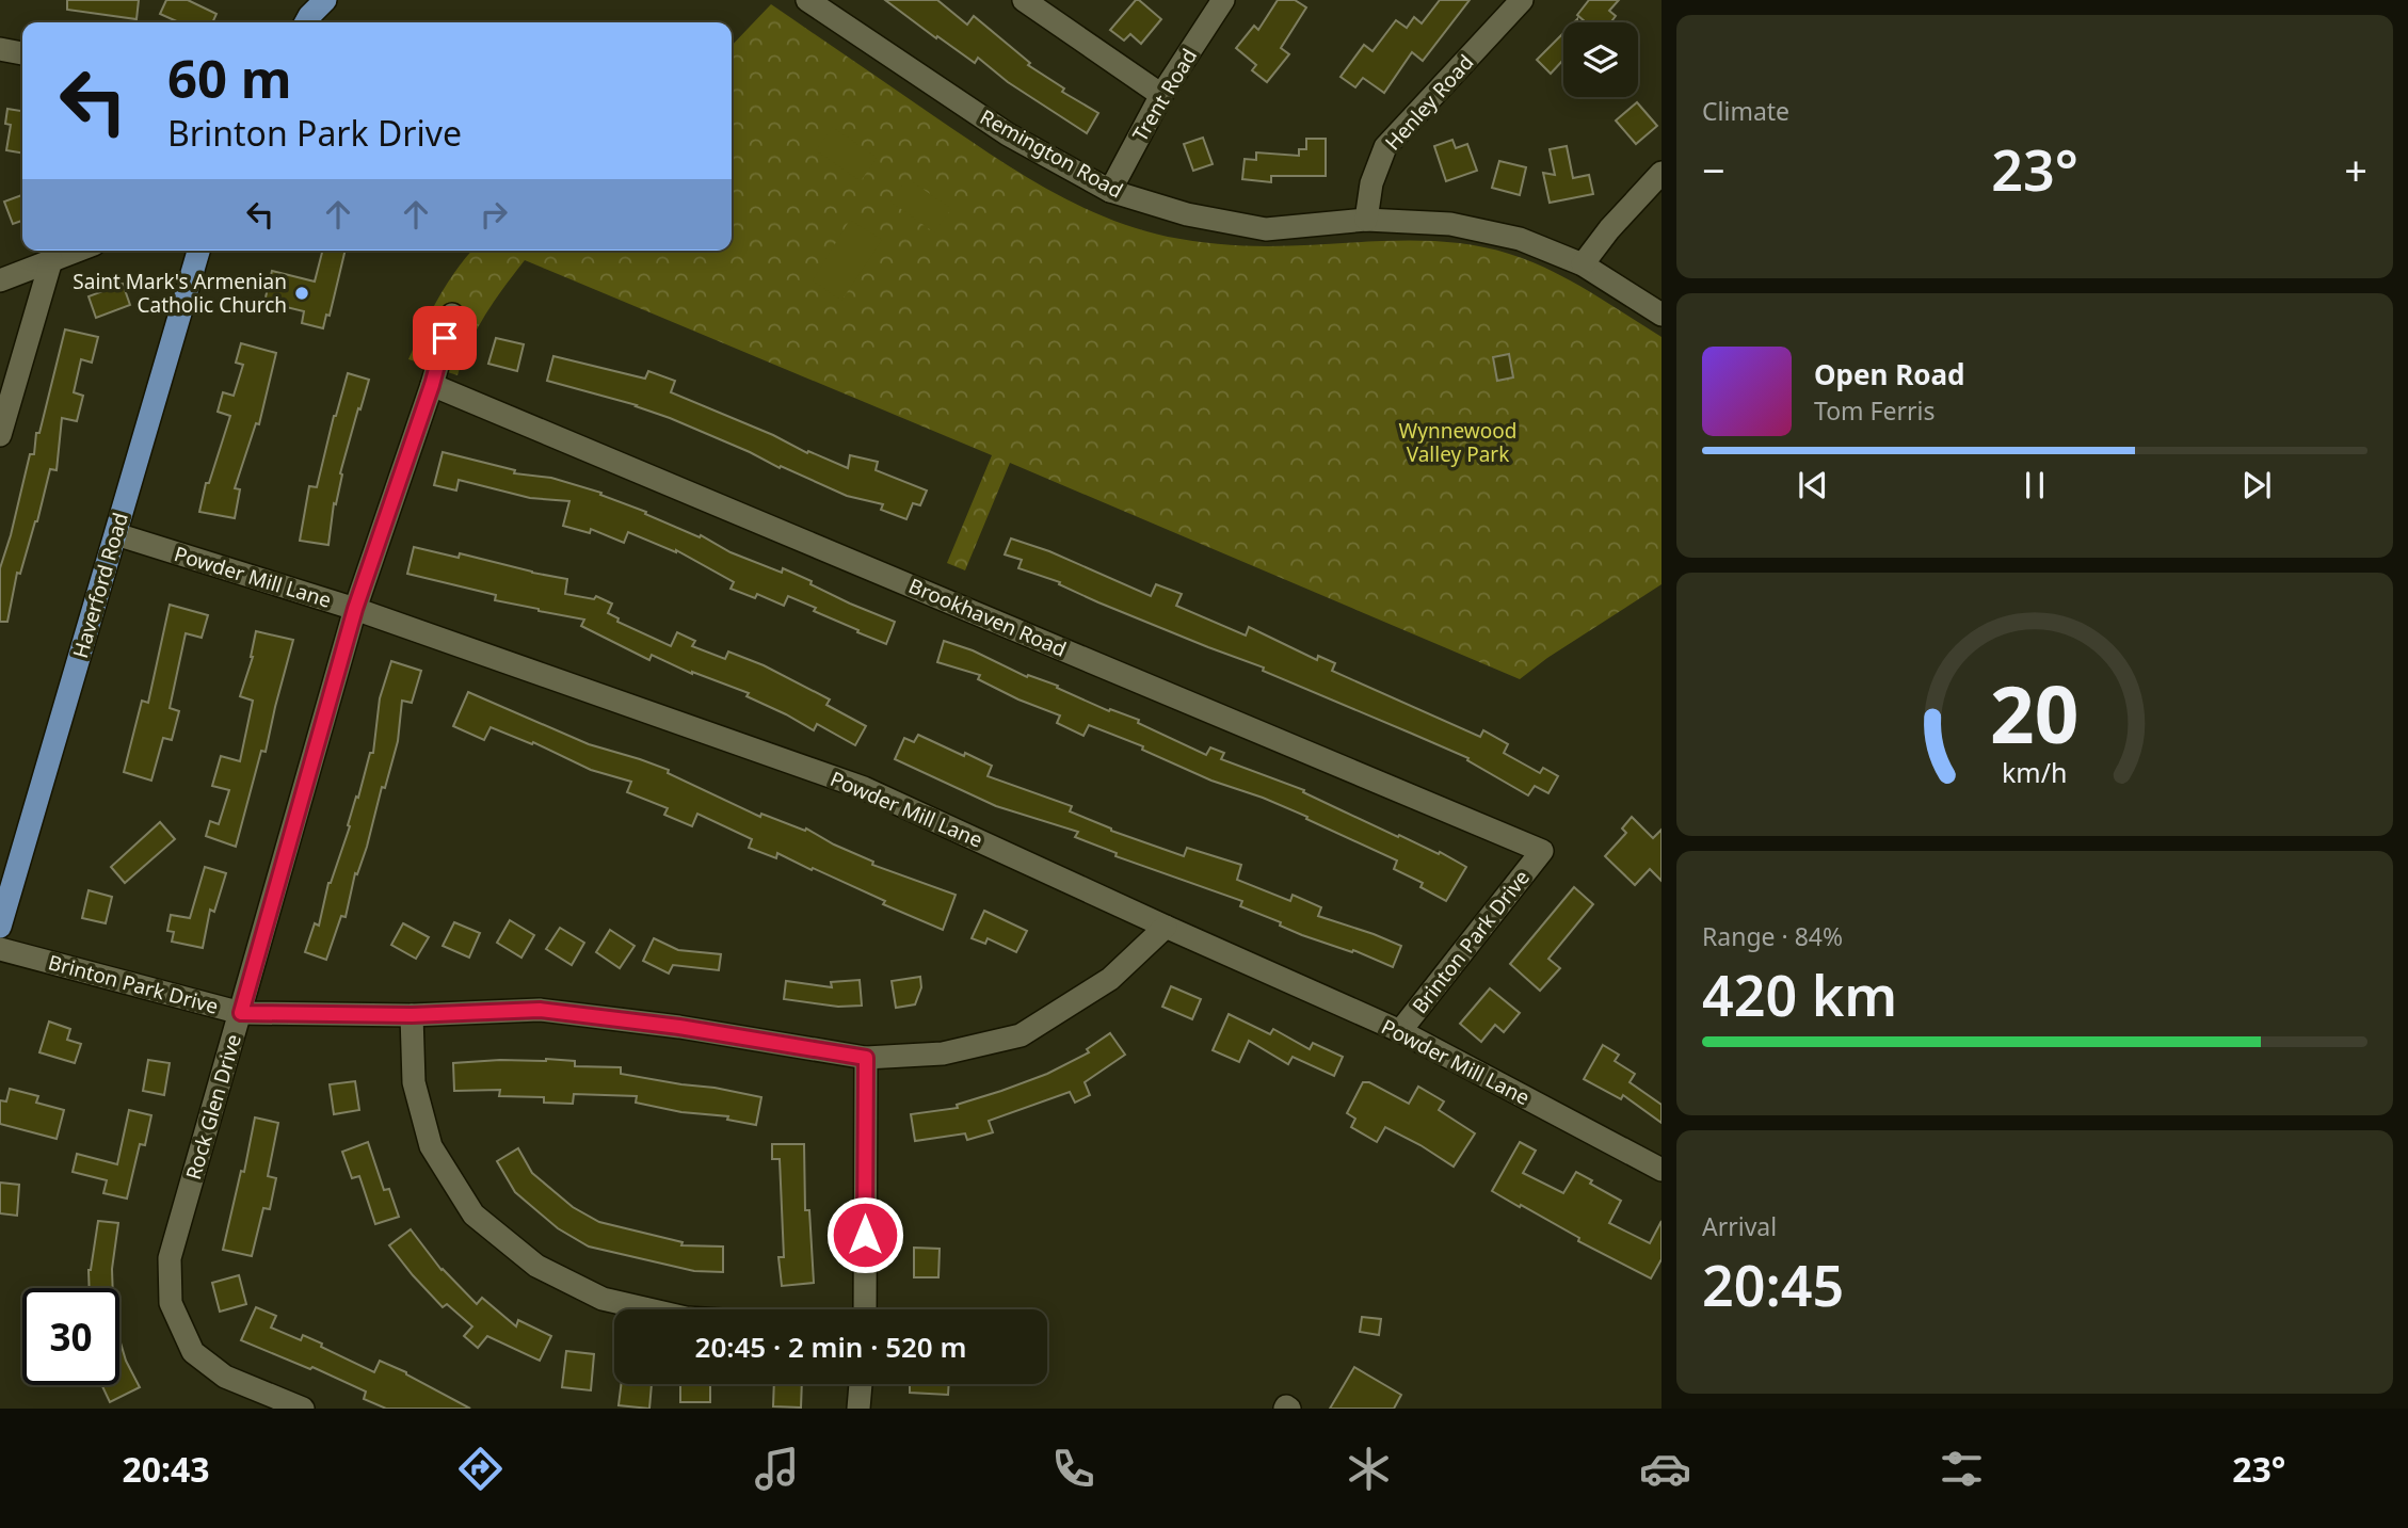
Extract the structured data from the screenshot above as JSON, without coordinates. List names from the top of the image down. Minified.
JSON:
{"streets":{"main road":["Haverford Road"],"street":["Trent Road","Henley Road","Remington Road","Powder Mill Lane","Brookhaven Road","Brinton Park Drive","Rock Glen Drive"]},"crossings":[["Trent Road","Remington Road"],["Henley Road","Remington Road"],["Powder Mill Lane","Haverford Road"],["Powder Mill Lane","Brinton Park Drive"],["Powder Mill Lane","Rock Glen Drive"],["Brookhaven Road","Brinton Park Drive"],["Brookhaven Road","Rock Glen Drive"],["Brinton Park Drive","Rock Glen Drive"]],"parks":["Wynnewood Valley Park"],"places":["Saint Mark's Armenian Catholic Church"],"page":{"tile":["Climate",["Range · 84%","420 km"],["Arrival","20:45"]],"turn":["60 m","Brinton Park Drive"],"heat":["−","23°","+"],"song":["Open Road","Tom Ferris"],"limit":"30","trip":"20:45 · 2 min · 520 m","tabs":["20:43","23°"],"gauge":["20","km/h"]}}
